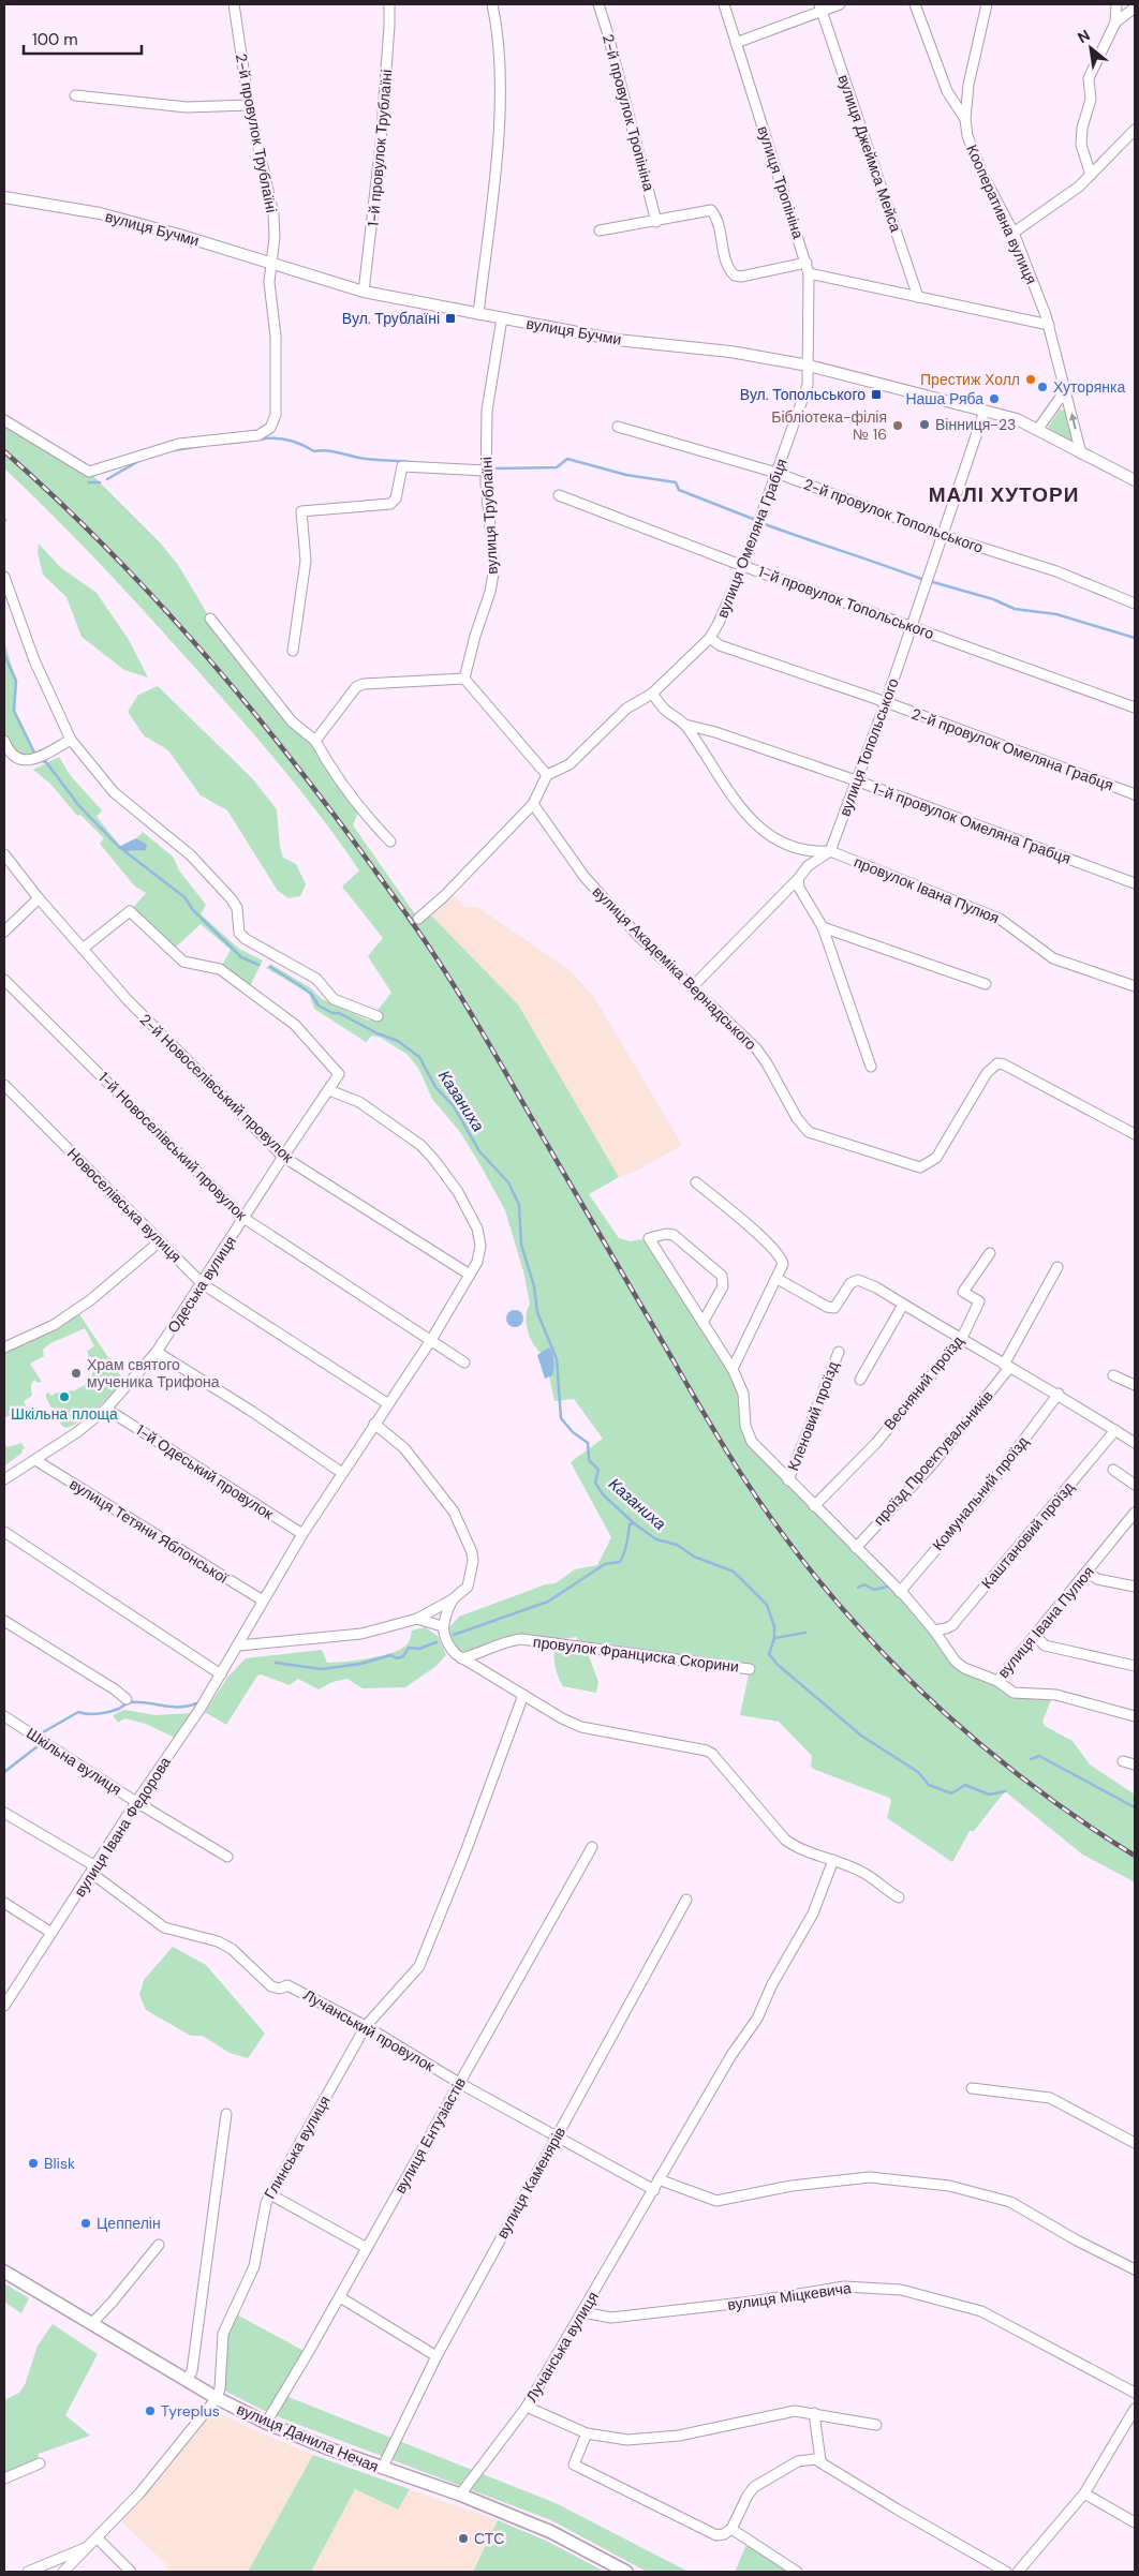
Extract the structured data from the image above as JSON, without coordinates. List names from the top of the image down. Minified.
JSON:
{"streets":{"main road":["вулиця Данила Нечая"],"street":["2-й провулок Тропініна","2-й провулок Трублаїні","1-й провулок Трублаїні","вулиця Джеймса Мейса","вулиця Тропініна","Кооперативна вулиця","вулиця Бучми","вулиця Трублаїні","2-й провулок Топольського","вулиця Омеляна Грабця","1-й провулок Топольського","вулиця Топольського","2-й провулок Омеляна Грабця","1-й провулок Омеляна Грабця","провулок Івана Пулюя","вулиця Академіка Вернадського","2-й Новоселівський провулок","1-й Новоселівський провулок","Новоселівська вулиця","Одеська вулиця","Весняний проїзд","Кленовий проїзд","проїзд Проектувальників","1-й Одеський провулок","Комунальний проїзд","вулиця Тетяни Яблонської","Каштановий проїзд","вулиця Івана Пулюя","провулок Франциска Скорини","Шкільна вулиця","вулиця Івана Федорова","Лучанський провулок","вулиця Ентузіастів","Глинська вулиця","вулиця Каменярів","вулиця Міцкевича","Лучанська вулиця"]},"crossings":[["2-й провулок Трублаїні","вулиця Бучми"],["1-й провулок Трублаїні","вулиця Бучми"],["вулиця Тропініна","вулиця Бучми"],["вулиця Тропініна","вулиця Омеляна Грабця"],["Кооперативна вулиця","вулиця Бучми"],["вулиця Бучми","вулиця Трублаїні"],["вулиця Бучми","вулиця Омеляна Грабця"],["вулиця Бучми","вулиця Топольського"],["2-й провулок Топольського","вулиця Омеляна Грабця"],["2-й провулок Топольського","вулиця Топольського"],["вулиця Омеляна Грабця","1-й провулок Топольського"],["вулиця Омеляна Грабця","2-й провулок Омеляна Грабця"],["1-й провулок Топольського","вулиця Топольського"],["вулиця Топольського","2-й провулок Омеляна Грабця"],["вулиця Топольського","1-й провулок Омеляна Грабця"],["вулиця Топольського","провулок Івана Пулюя"],["2-й Новоселівський провулок","Одеська вулиця"],["2-й Новоселівський провулок","вулиця Івана Федорова"],["1-й Новоселівський провулок","Одеська вулиця"],["1-й Новоселівський провулок","вулиця Івана Федорова"],["Новоселівська вулиця","Одеська вулиця"],["Новоселівська вулиця","вулиця Івана Федорова"],["Одеська вулиця","1-й Одеський провулок"],["Одеська вулиця","вулиця Тетяни Яблонської"],["Одеська вулиця","вулиця Івана Федорова"],["Весняний проїзд","вулиця Івана Пулюя"],["Кленовий проїзд","вулиця Івана Пулюя"],["проїзд Проектувальників","вулиця Івана Пулюя"],["1-й Одеський провулок","вулиця Івана Федорова"],["Комунальний проїзд","вулиця Івана Пулюя"],["вулиця Тетяни Яблонської","вулиця Івана Федорова"],["Каштановий проїзд","вулиця Івана Пулюя"],["Шкільна вулиця","вулиця Івана Федорова"],["вулиця Івана Федорова","Лучанський провулок"],["Лучанський провулок","вулиця Ентузіастів"],["Лучанський провулок","Глинська вулиця"],["Лучанський провулок","вулиця Каменярів"],["Лучанський провулок","Лучанська вулиця"],["вулиця Ентузіастів","вулиця Данила Нечая"],["Глинська вулиця","вулиця Данила Нечая"],["вулиця Каменярів","вулиця Данила Нечая"],["вулиця Міцкевича","Лучанська вулиця"],["Лучанська вулиця","вулиця Данила Нечая"]],"districts":["МАЛІ ХУТОРИ"],"water":["Казаниха"],"places":{"transit":["Вул. Трублаїні","Вул. Топольського"],"other":["Престиж Холл","Хуторянка","Наша Ряба","Вінниця-23","Бібліотека-філія № 16","Храм святого мученика Трифона","Шкільна площа","Blisk","Цеппелін","Tyreplus","СТС"]},"scale_bar":"100 m","north":"top left"}
